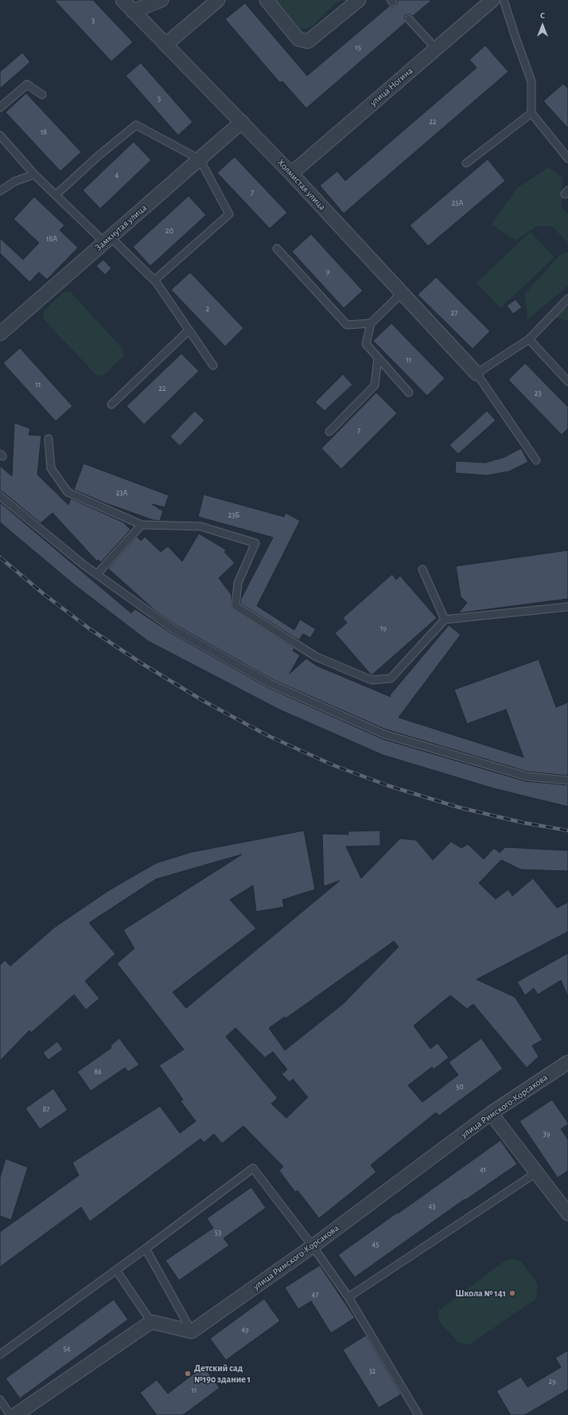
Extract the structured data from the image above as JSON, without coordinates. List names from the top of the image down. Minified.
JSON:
{"streets":{"street":["улица Ногина","Холмистая улица","Замкнутая улица","улица Римского-Корсакова"]},"crossings":[["улица Ногина","Холмистая улица"],["Холмистая улица","Замкнутая улица"]],"places":["Школа № 141","Детский сад №190 здание 1"],"house_numbers":["3","15","5","22","18","4","7","25А","20","18А","9","2","27","11","11","22","23","7","23А","23Б","19","86","50","87","39","41","43","53","45","47","49","54","32","29","11"],"north":"top"}
